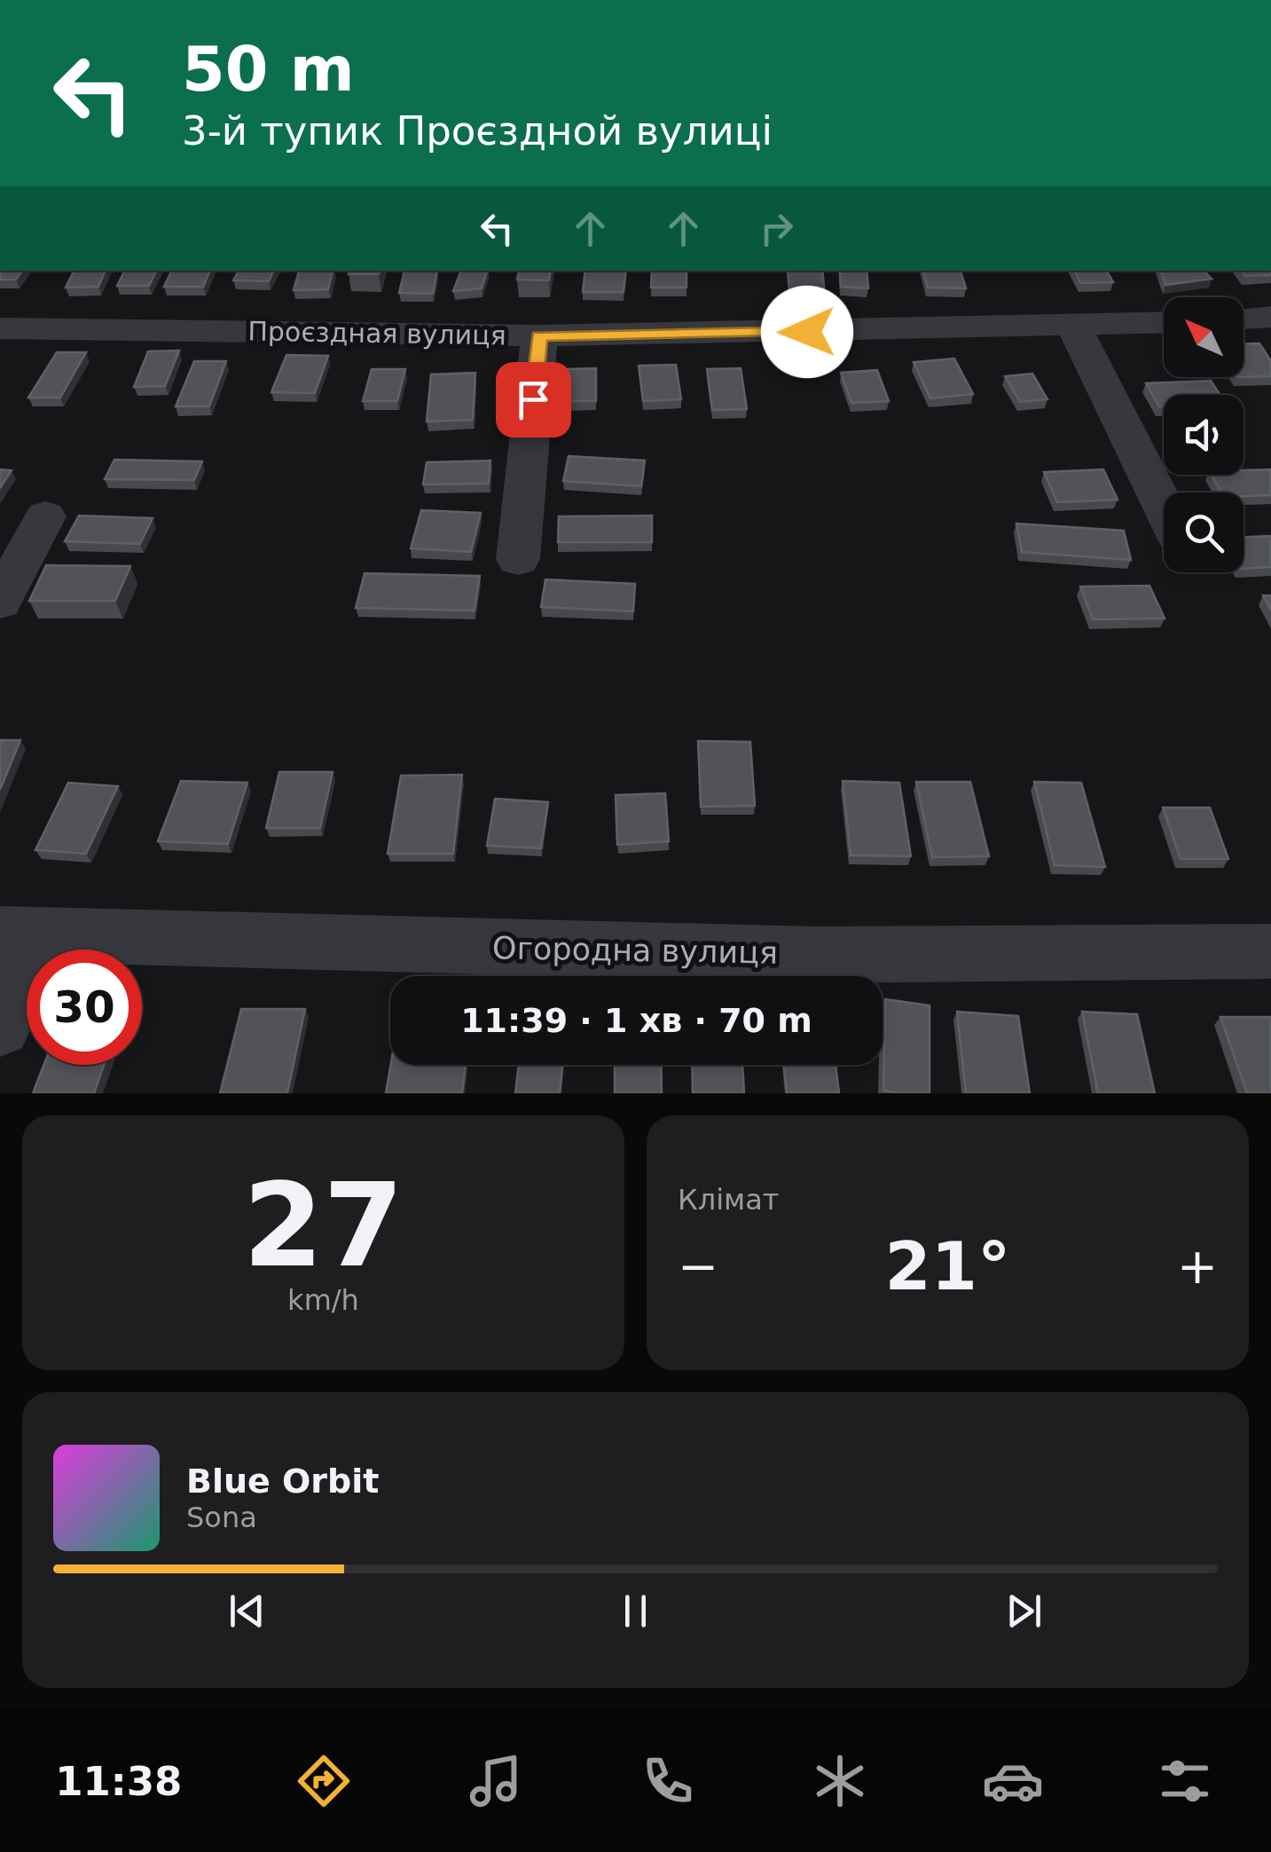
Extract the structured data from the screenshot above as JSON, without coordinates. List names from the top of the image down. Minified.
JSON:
{"streets":{"street":["Проєздная вулиця","Огородна вулиця"]},"north":"top left","page":{"turn":["50 m","3-й тупик Проєздной вулиці"],"limit":"30","trip":"11:39 · 1 хв · 70 m","tile":[["27","km/h"],"Клімат"],"heat":["−","21°","+"],"song":["Blue Orbit","Sona"],"tabs":"11:38"}}
